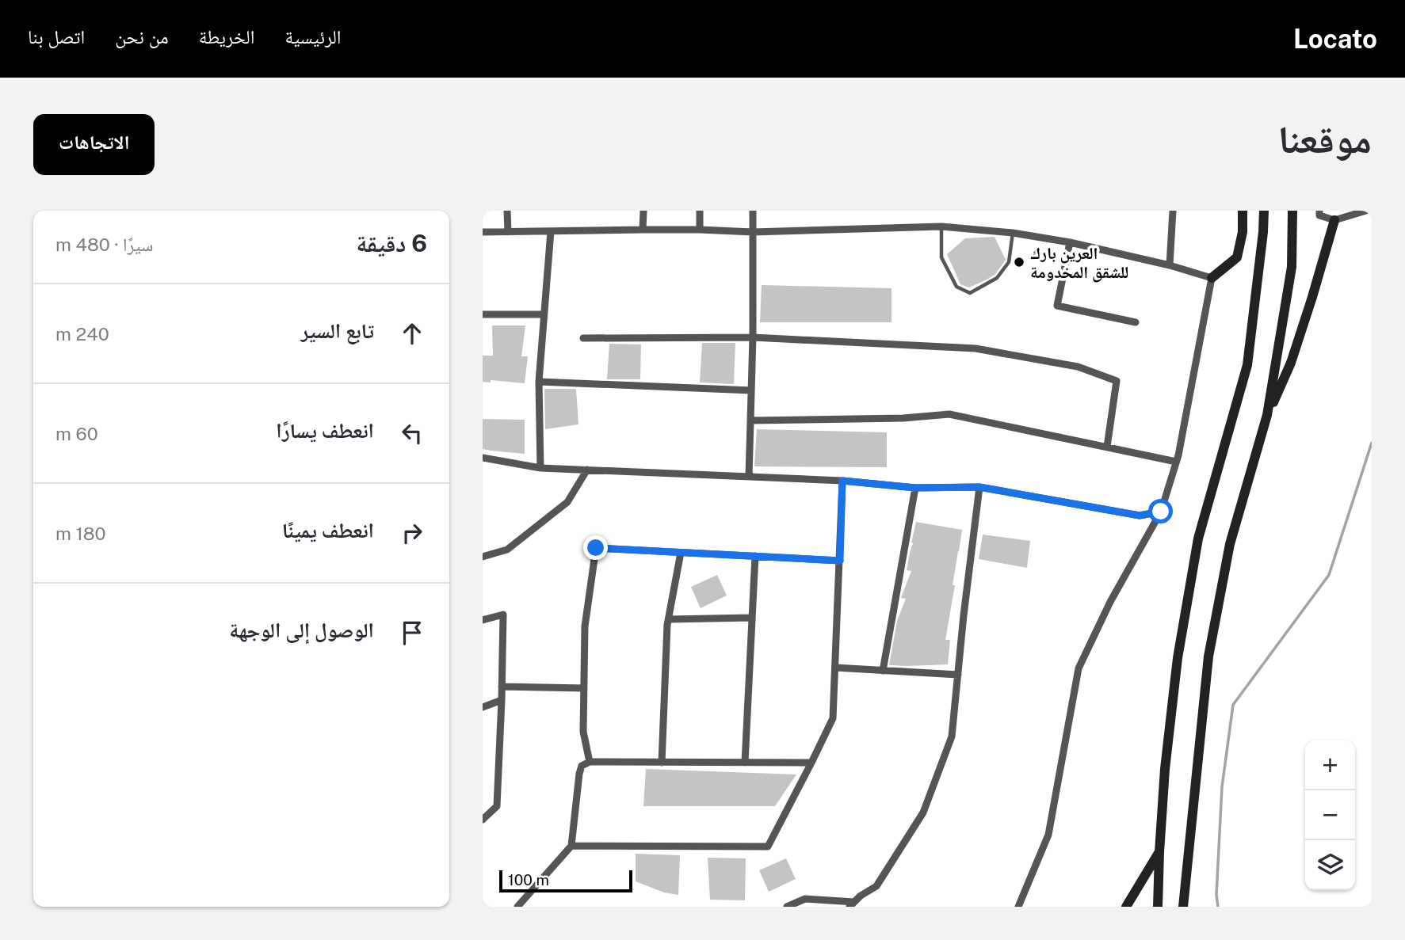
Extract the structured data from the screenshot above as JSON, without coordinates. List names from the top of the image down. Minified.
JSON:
{"places":["العرين بارك للشقق المخدومة"],"scale_bar":"100 m","page":{"header":"Locato","nav":["الرئيسية","الخريطة","من نحن","اتصل بنا"],"title":"موقعنا","buttons":"الاتجاهات","heading":["6 دقيقة","سيرًا · 480 m"],"list":[["تابع السير","240 m"],["انعطف يسارًا","60 m"],["انعطف يمينًا","180 m"],"الوصول إلى الوجهة"],"map_buttons":["+","−"],"scale":"100 m"}}
